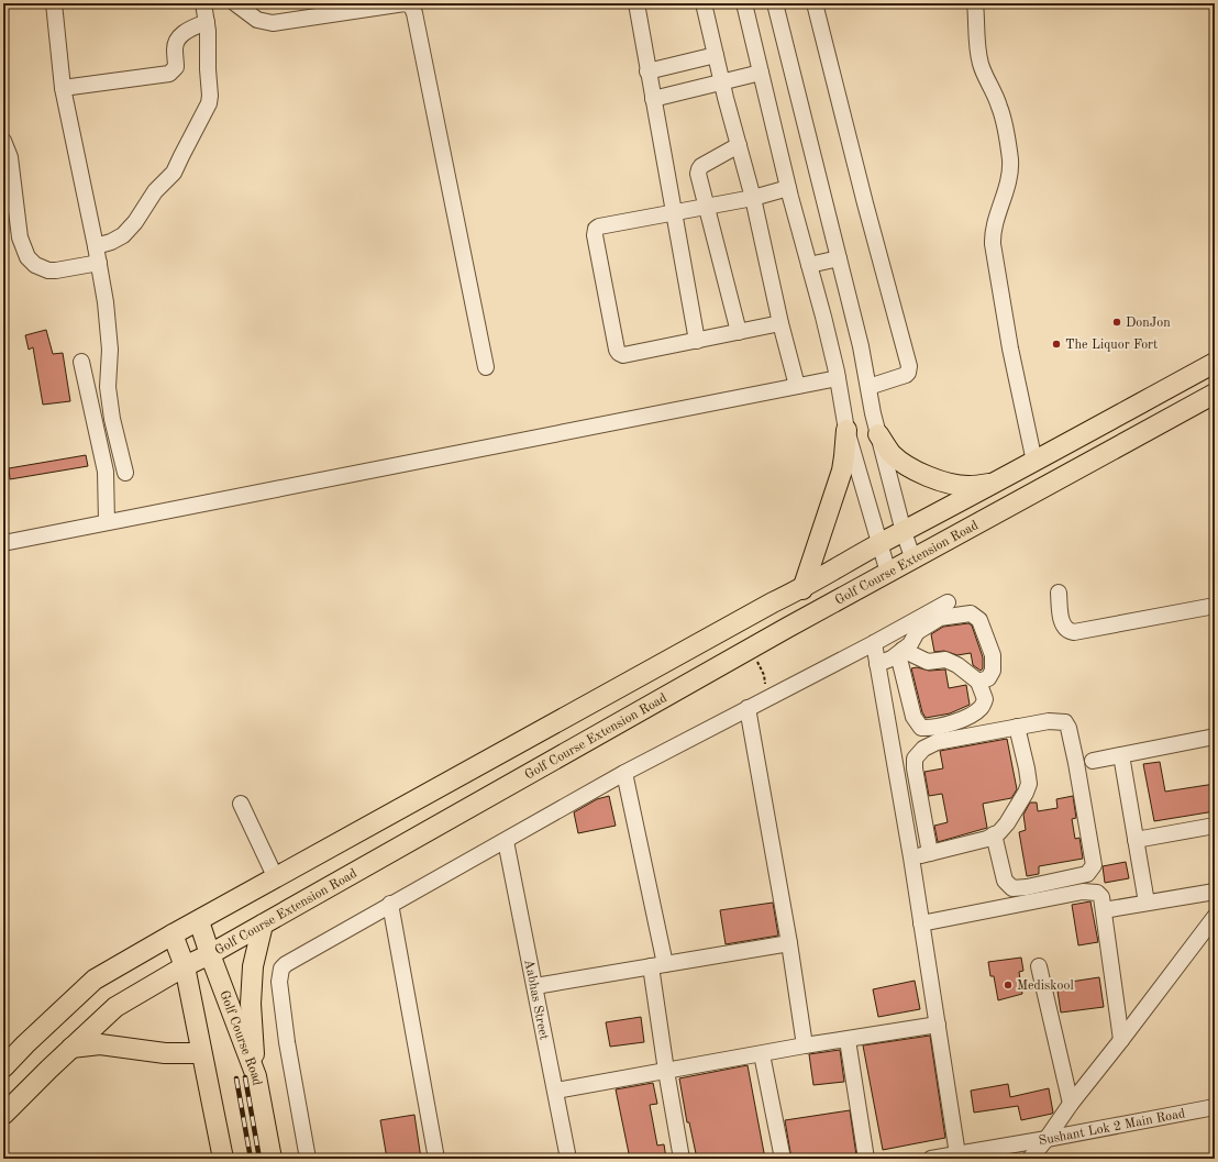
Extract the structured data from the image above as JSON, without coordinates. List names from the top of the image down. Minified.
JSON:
{"streets":{"main road":["Golf Course Extension Road","Golf Course Road"],"street":["Aabhas Street","Sushant Lok 2 Main Road"]},"crossings":[["Golf Course Extension Road","Golf Course Road"]],"places":["DonJon","The Liquor Fort","Mediskool"]}
